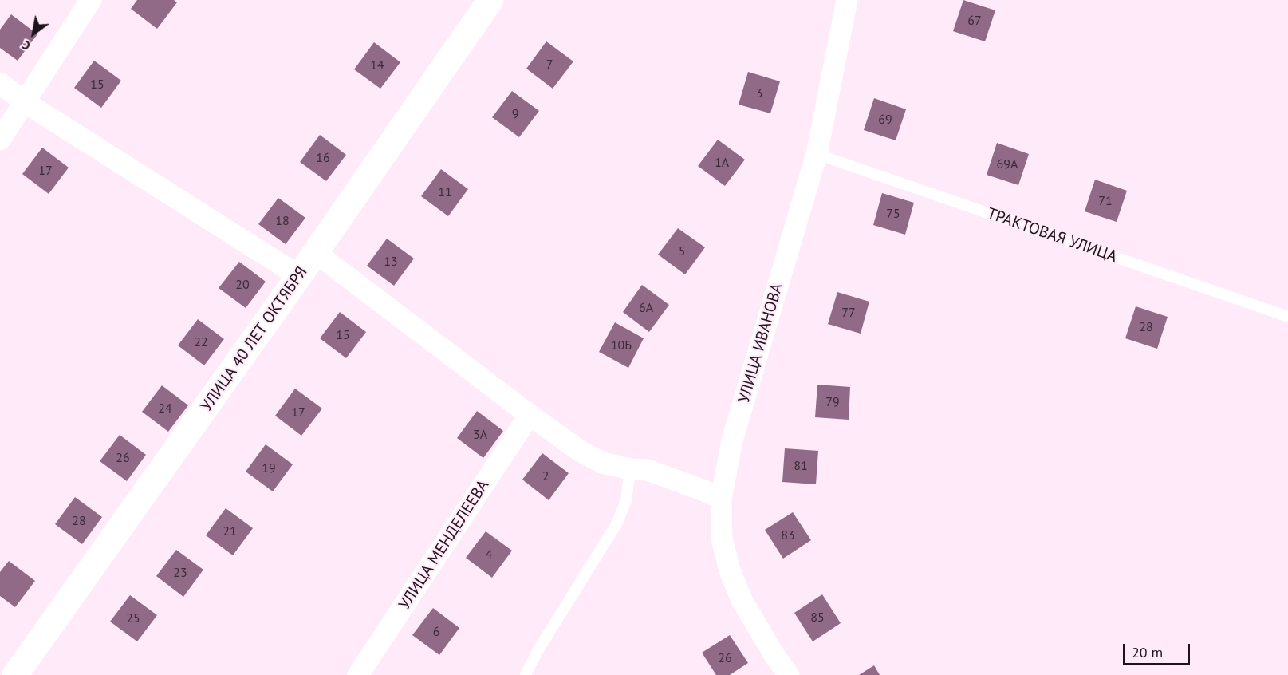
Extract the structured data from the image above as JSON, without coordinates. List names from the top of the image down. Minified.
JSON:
{"streets":{"street":["УЛИЦА 40 ЛЕТ ОКТЯБРЯ","УЛИЦА ИВАНОВА","УЛИЦА МЕНДЕЛЕЕВА"],"lane":["ТРАКТОВАЯ УЛИЦА"]},"crossings":[["ТРАКТОВАЯ УЛИЦА","УЛИЦА ИВАНОВА"]],"house_numbers":["67","7","14","15","3","9","69","16","1А","69А","17","11","71","75","18","5","13","20","6А","77","28","15","22","10Б","79","24","17","3А","26","81","19","2","28","21","83","4","23","85","25","6","26"],"scale_bar":"20 m","north":"bottom left"}
